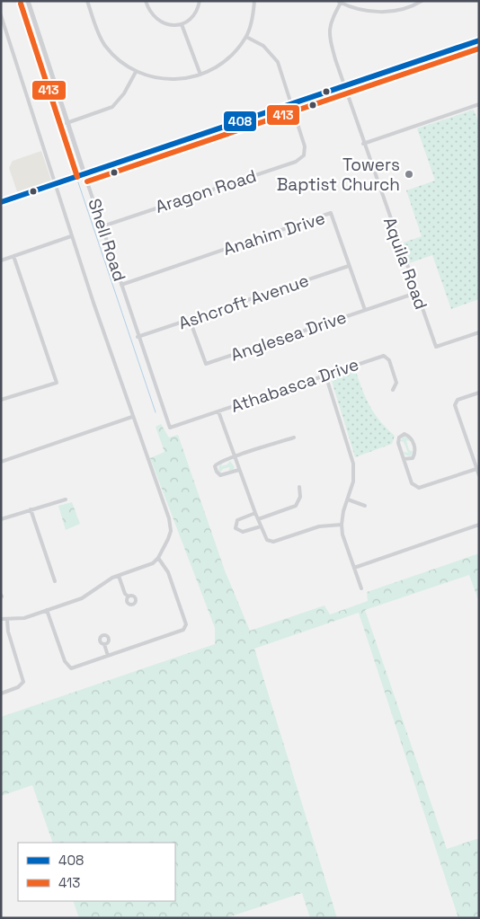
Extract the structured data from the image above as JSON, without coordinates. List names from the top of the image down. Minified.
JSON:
{"streets":{"street":["Aragon Road","Anahim Drive","Shell Road","Aquila Road","Ashcroft Avenue","Anglesea Drive","Athabasca Drive"]},"crossings":[["Aragon Road","Shell Road"],["Anahim Drive","Shell Road"],["Anahim Drive","Ashcroft Avenue"],["Anahim Drive","Anglesea Drive"],["Shell Road","Ashcroft Avenue"],["Shell Road","Athabasca Drive"],["Aquila Road","Anglesea Drive"],["Ashcroft Avenue","Anglesea Drive"]],"places":["Towers Baptist Church"],"lines":["transit line 413","transit line 408"],"legend":["408","413"]}
